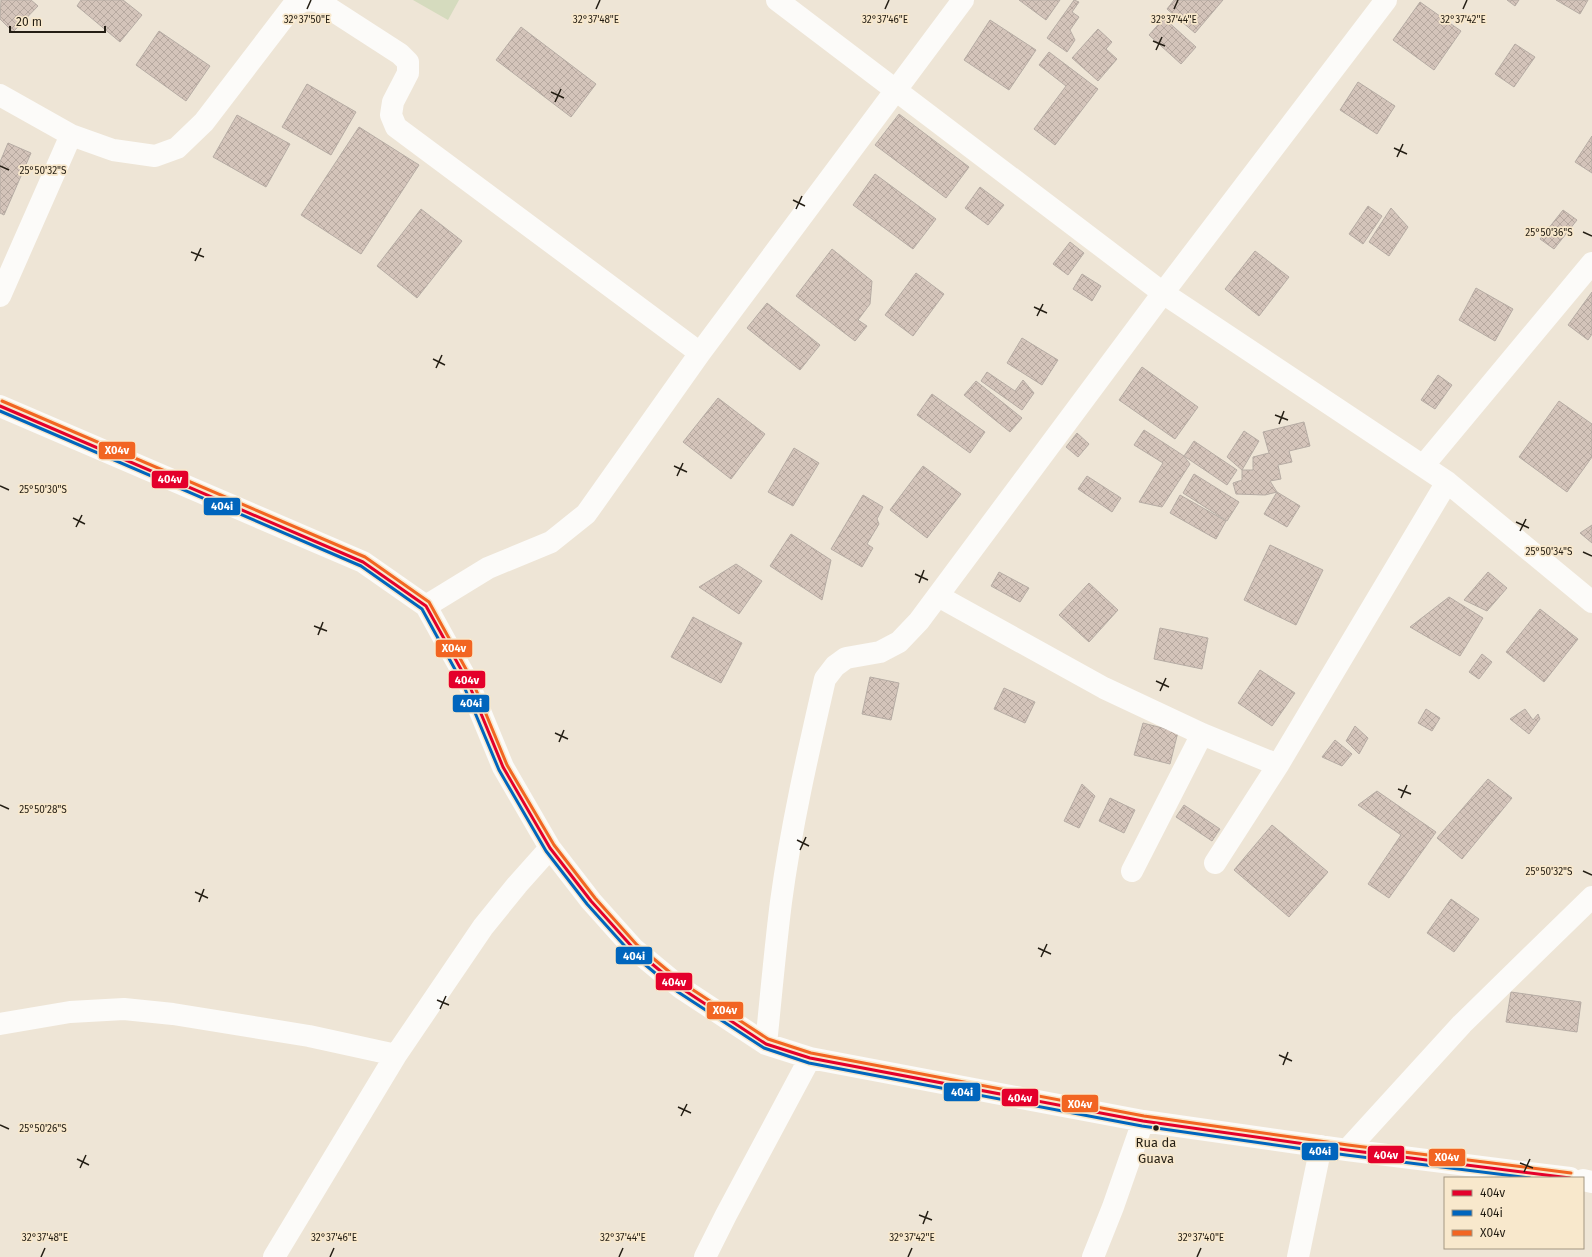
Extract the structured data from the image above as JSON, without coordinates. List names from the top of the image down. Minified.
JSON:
{"places":["Rua da Guava"],"lines":["transit line X04v","transit line 404v","transit line 404i"],"legend":["404v","404i","X04v"],"scale_bar":"20 m","coordinates":["32°37'50\"E","32°37'48\"E","32°37'46\"E","32°37'44\"E","32°37'42\"E","25°50'32\"S","25°50'36\"S","25°50'30\"S","25°50'34\"S","25°50'28\"S","25°50'26\"S","32°37'40\"E"]}
